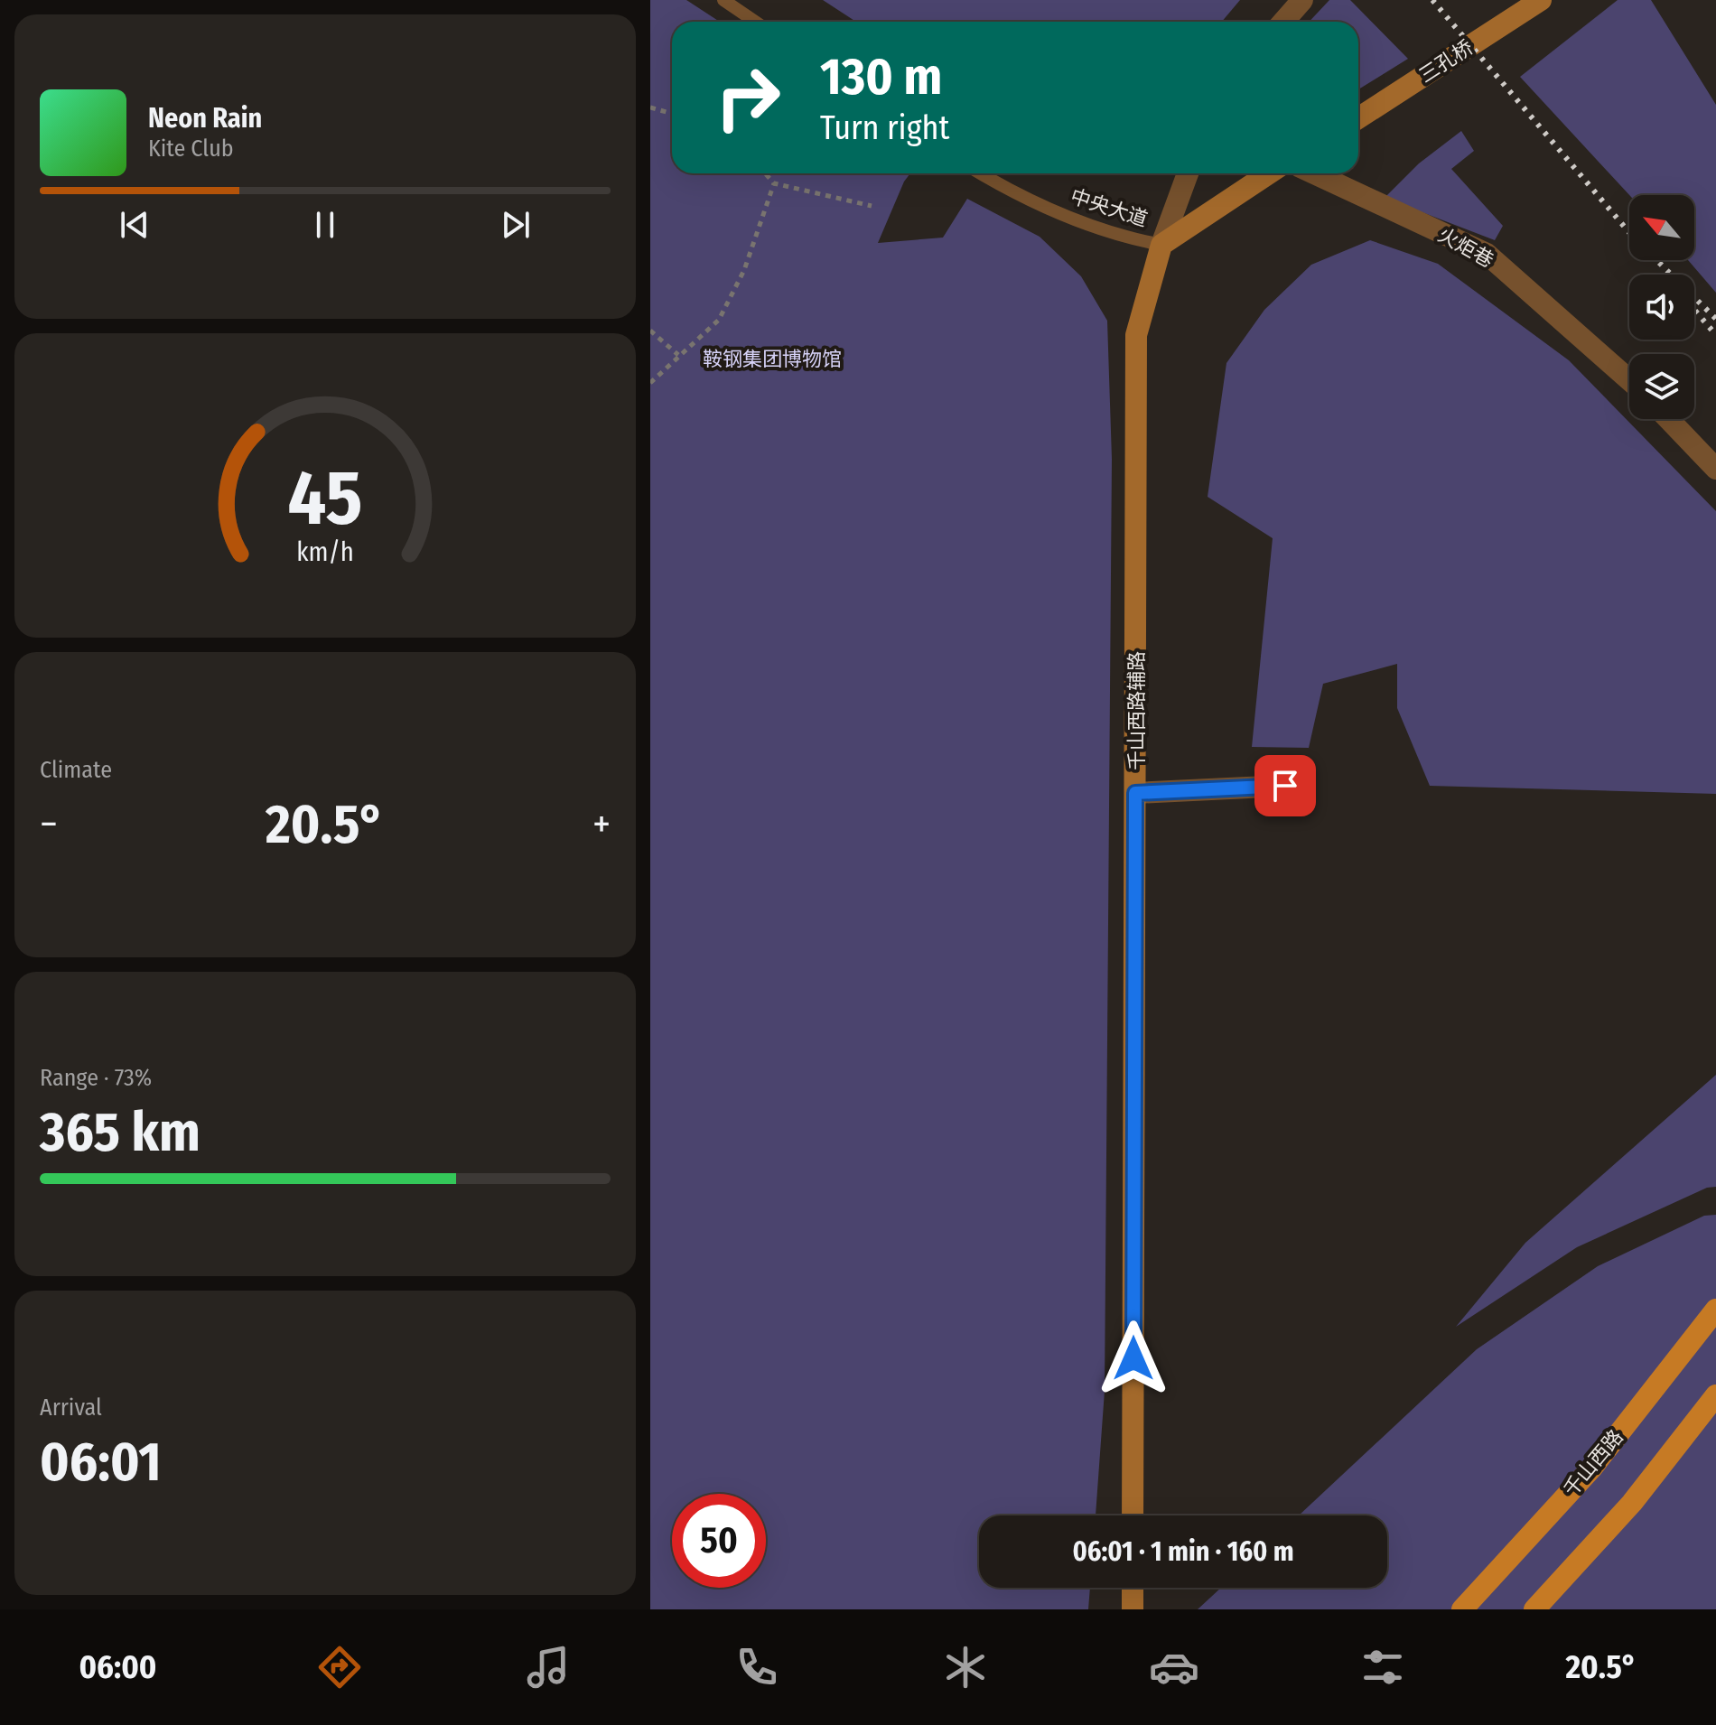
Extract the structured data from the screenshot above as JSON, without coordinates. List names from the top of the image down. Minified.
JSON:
{"streets":{"main road":["三孔桥","千山西路辅路","千山西路"],"street":["火炬巷"],"lane":["中央大道"]},"crossings":[["中央大道","千山西路辅路"]],"parks":["鞍钢集团博物馆"],"north":"top left","page":{"turn":["130 m","Turn right"],"song":["Neon Rain","Kite Club"],"tile":["Climate",["Range · 73%","365 km"],["Arrival","06:01"]],"heat":["−","20.5°","+"],"limit":"50","trip":"06:01 · 1 min · 160 m","tabs":["06:00","20.5°"],"gauge":["45","km/h"]}}
